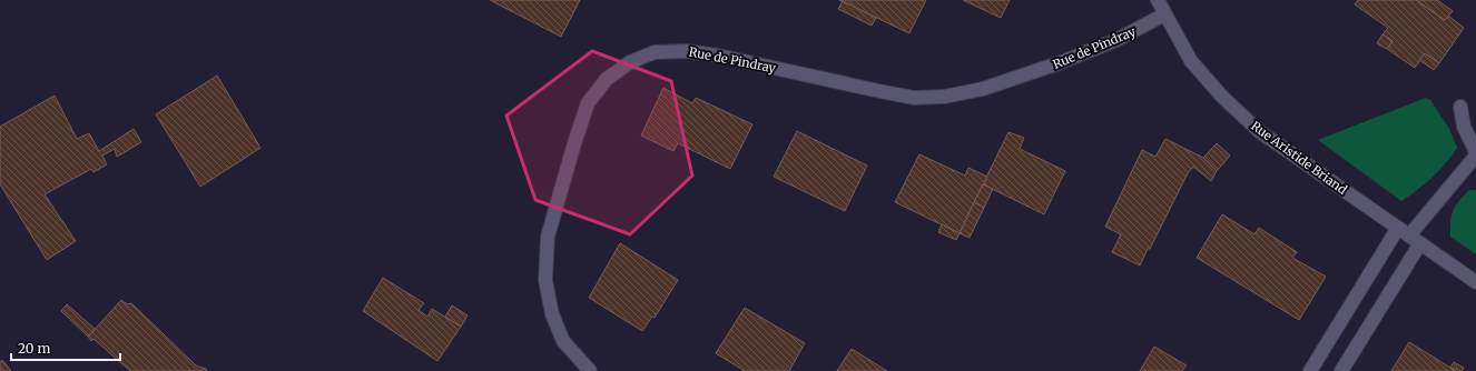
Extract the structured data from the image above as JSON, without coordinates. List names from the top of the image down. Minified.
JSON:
{"streets":{"street":["Rue de Pindray","Rue Aristide Briand"]},"crossings":[["Rue de Pindray","Rue Aristide Briand"]],"scale_bar":"20 m"}
